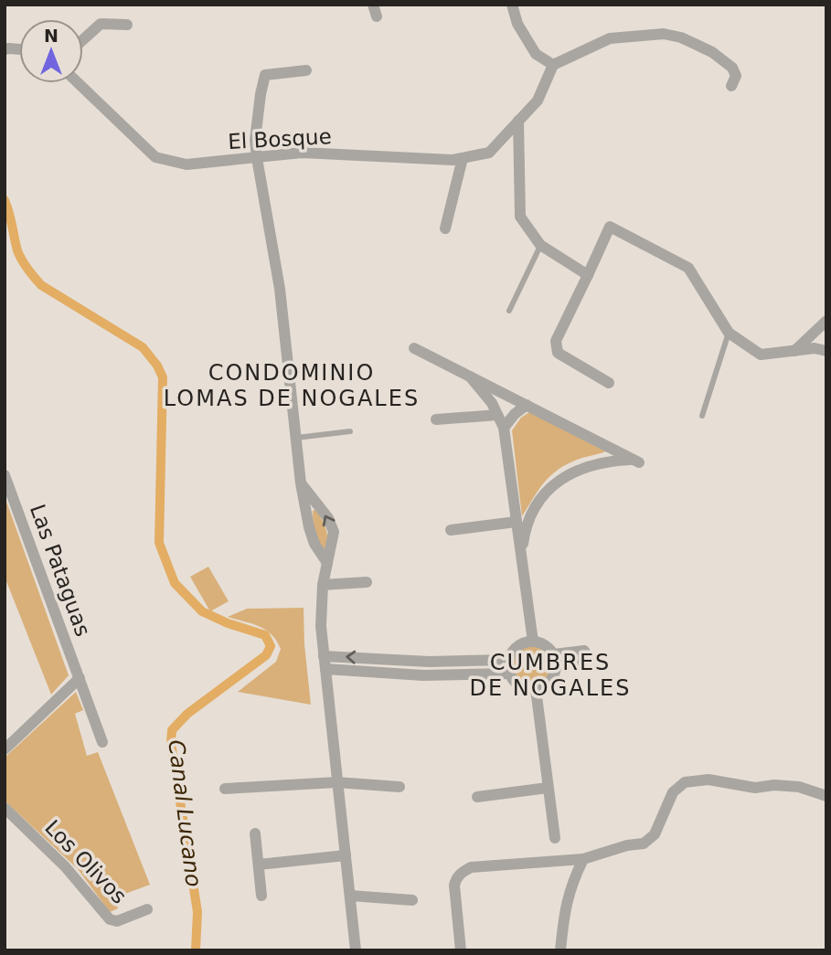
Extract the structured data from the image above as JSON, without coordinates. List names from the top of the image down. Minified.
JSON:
{"streets":{"street":["El Bosque","Las Pataguas","Los Olivos"]},"districts":["CONDOMINIO LOMAS DE NOGALES","CUMBRES DE NOGALES"],"water":["Canal Lucano"],"north":"top"}
